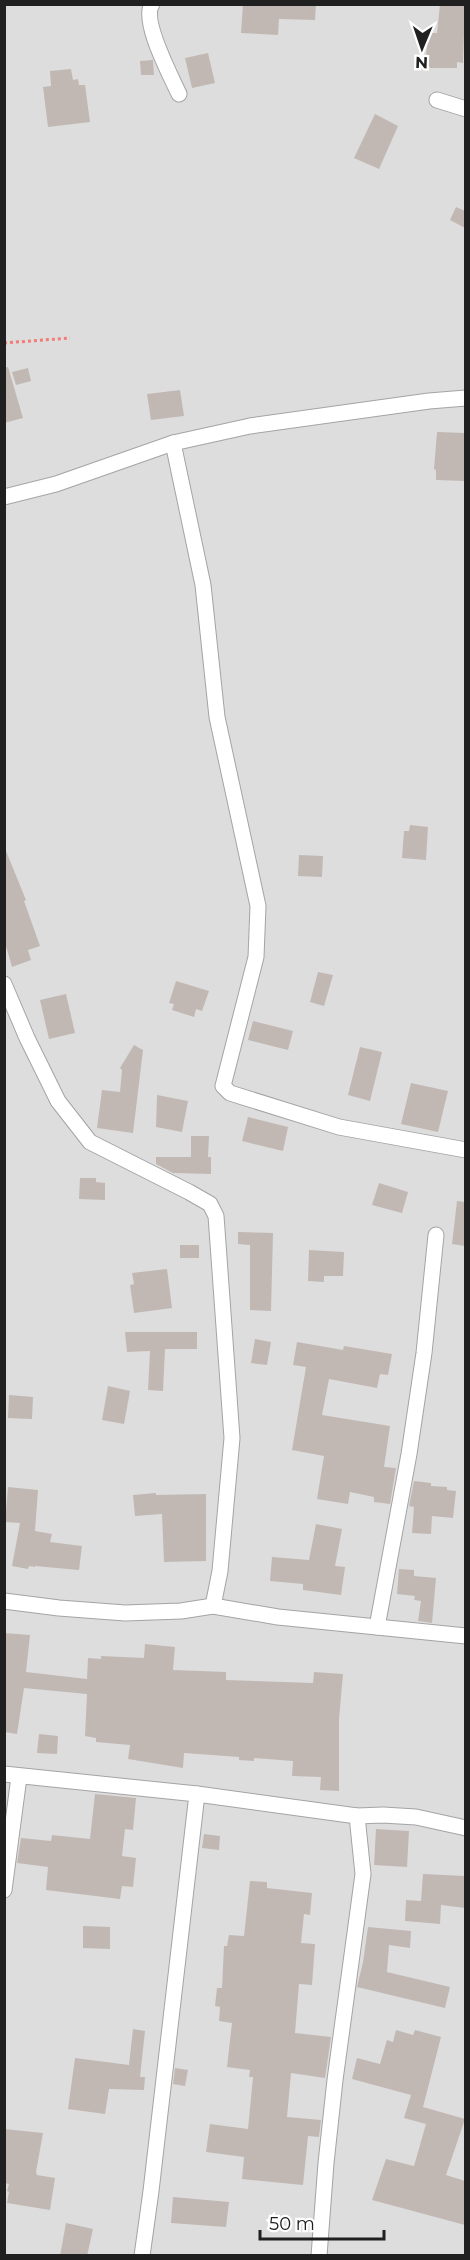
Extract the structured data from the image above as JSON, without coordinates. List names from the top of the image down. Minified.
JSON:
{"scale_bar":"50 m","north":"bottom"}
